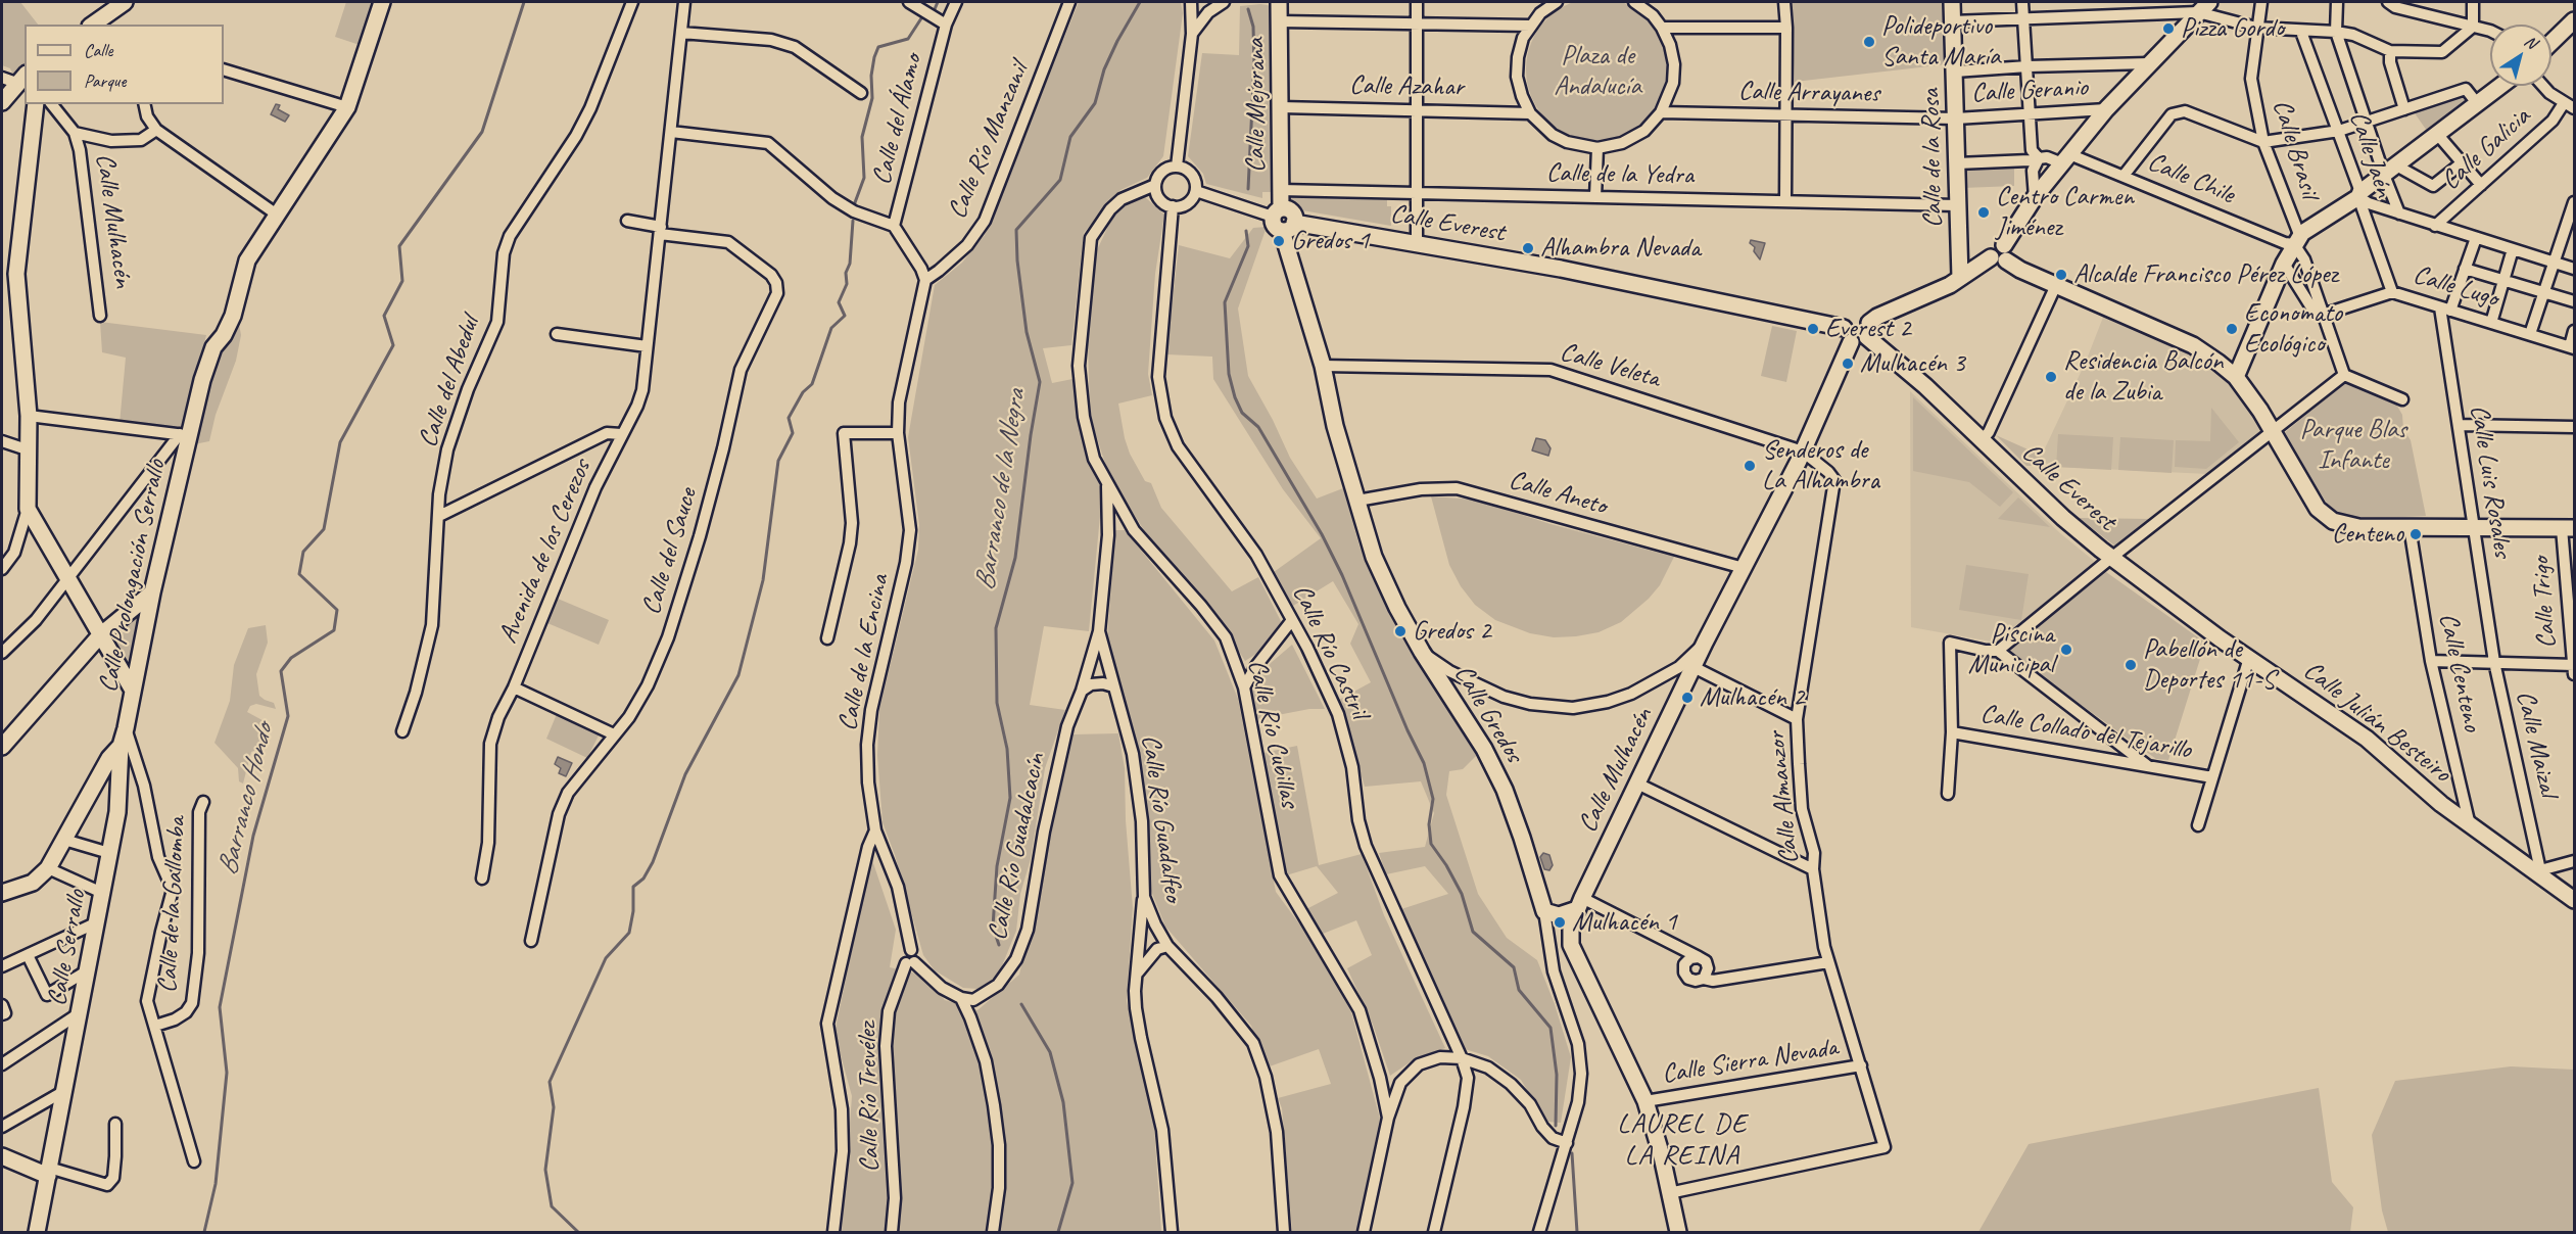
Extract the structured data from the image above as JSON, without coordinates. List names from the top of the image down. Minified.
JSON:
{"streets":{"street":["Calle Azahar","Calle Geranio","Calle Arrayanes","Calle Mejorana","Calle del Álamo","Calle Río Manzanil","Calle Brasil","Calle Galicia","Calle Jaén","Calle de la Rosa","Calle de la Yedra","Calle Chile","Calle Mulhacén","Calle Everest","Calle Lugo","Calle Veleta","Calle del Abedul","Calle Luis Rosales","Calle Aneto","Avenida de los Cerezos","Calle del Sauce","Calle Prolongación Serrallo","Calle Trigo","Calle Río Castril","Calle de la Encina","Calle Centeno","Calle Gredos","Calle Julián Besteiro","Calle Collado del Tejarillo","Calle Río Cubillas","Calle Maizal","Calle Almanzor","Calle Río Guadalfeo","Calle Río Guadalcacín","Calle de la Gallomba","Calle Serrallo","Calle Sierra Nevada","Calle Río Trevélez"]},"crossings":[["Calle Azahar","Calle Mejorana"],["Calle Geranio","Calle Arrayanes"],["Calle Geranio","Calle de la Rosa"],["Calle Arrayanes","Calle de la Rosa"],["Calle Mejorana","Calle de la Yedra"],["Calle Río Manzanil","Calle de la Encina"],["Calle Brasil","Calle Chile"],["Calle Brasil","Calle Lugo"],["Calle Jaén","Calle Lugo"],["Calle de la Rosa","Calle de la Yedra"],["Calle de la Rosa","Calle Chile"],["Calle Mulhacén","Calle Everest"],["Calle Mulhacén","Calle Veleta"],["Calle Mulhacén","Calle Aneto"],["Calle Mulhacén","Calle Almanzor"],["Calle Mulhacén","Calle Sierra Nevada"],["Calle Everest","Calle Gredos"],["Calle Everest","Calle Julián Besteiro"],["Calle Lugo","Calle Luis Rosales"],["Calle Veleta","Calle Gredos"],["Calle Veleta","Calle Almanzor"],["Calle del Abedul","Avenida de los Cerezos"],["Calle Luis Rosales","Calle Maizal"],["Calle Aneto","Calle Gredos"],["Avenida de los Cerezos","Calle del Sauce"],["Calle Prolongación Serrallo","Calle Serrallo"],["Calle Río Castril","Calle Río Cubillas"],["Calle de la Encina","Calle Río Trevélez"],["Calle Centeno","Calle Julián Besteiro"],["Calle Julián Besteiro","Calle Maizal"],["Calle Río Cubillas","Calle Río Guadalcacín"],["Calle Almanzor","Calle Sierra Nevada"],["Calle Río Guadalfeo","Calle Río Guadalcacín"]],"districts":["LAUREL DE LA REINA"],"water":["Barranco de la Negra","Barranco Hondo"],"parks":["Plaza de Andalucía","Parque Blas Infante"],"places":["Pizza Gordo","Polideportivo Santa María","Centro Carmen Jiménez","Gredos 1","Alhambra Nevada","Alcalde Francisco Pérez López","Everest 2","Economato Ecológico","Mulhacén 3","Residencia Balcón de la Zubia","Senderos de La Alhambra","Centeno","Gredos 2","Piscina Municipal","Pabellón de Deportes 11-S","Mulhacén 2","Mulhacén 1"],"legend":["Calle","Parque"],"north":"top right"}
